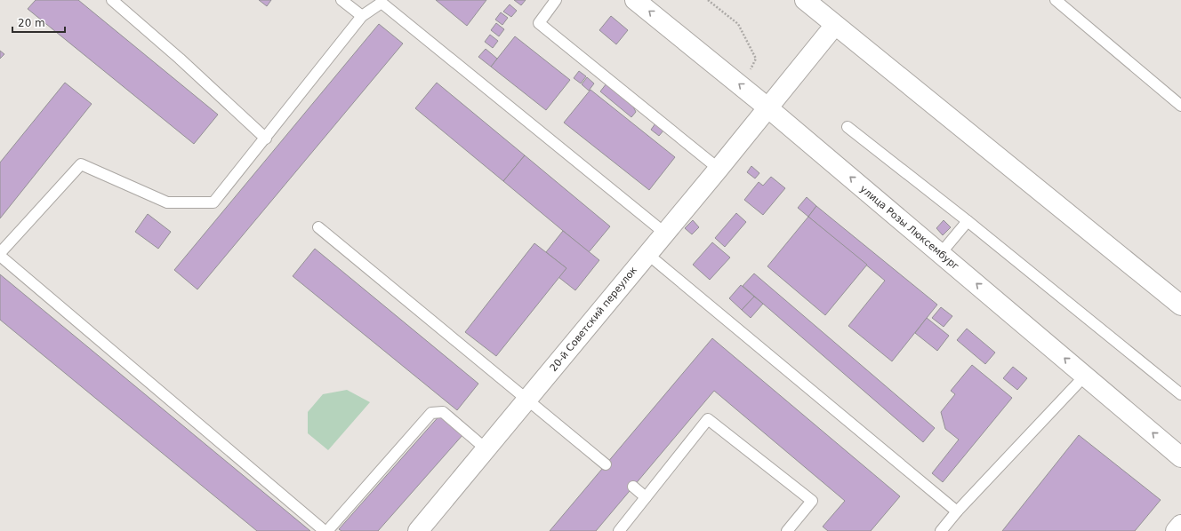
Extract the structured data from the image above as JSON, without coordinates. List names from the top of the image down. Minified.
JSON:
{"streets":{"street":["улица Розы Люксембург","20-й Советский переулок"]},"crossings":[["улица Розы Люксембург","20-й Советский переулок"]],"scale_bar":"20 m"}
